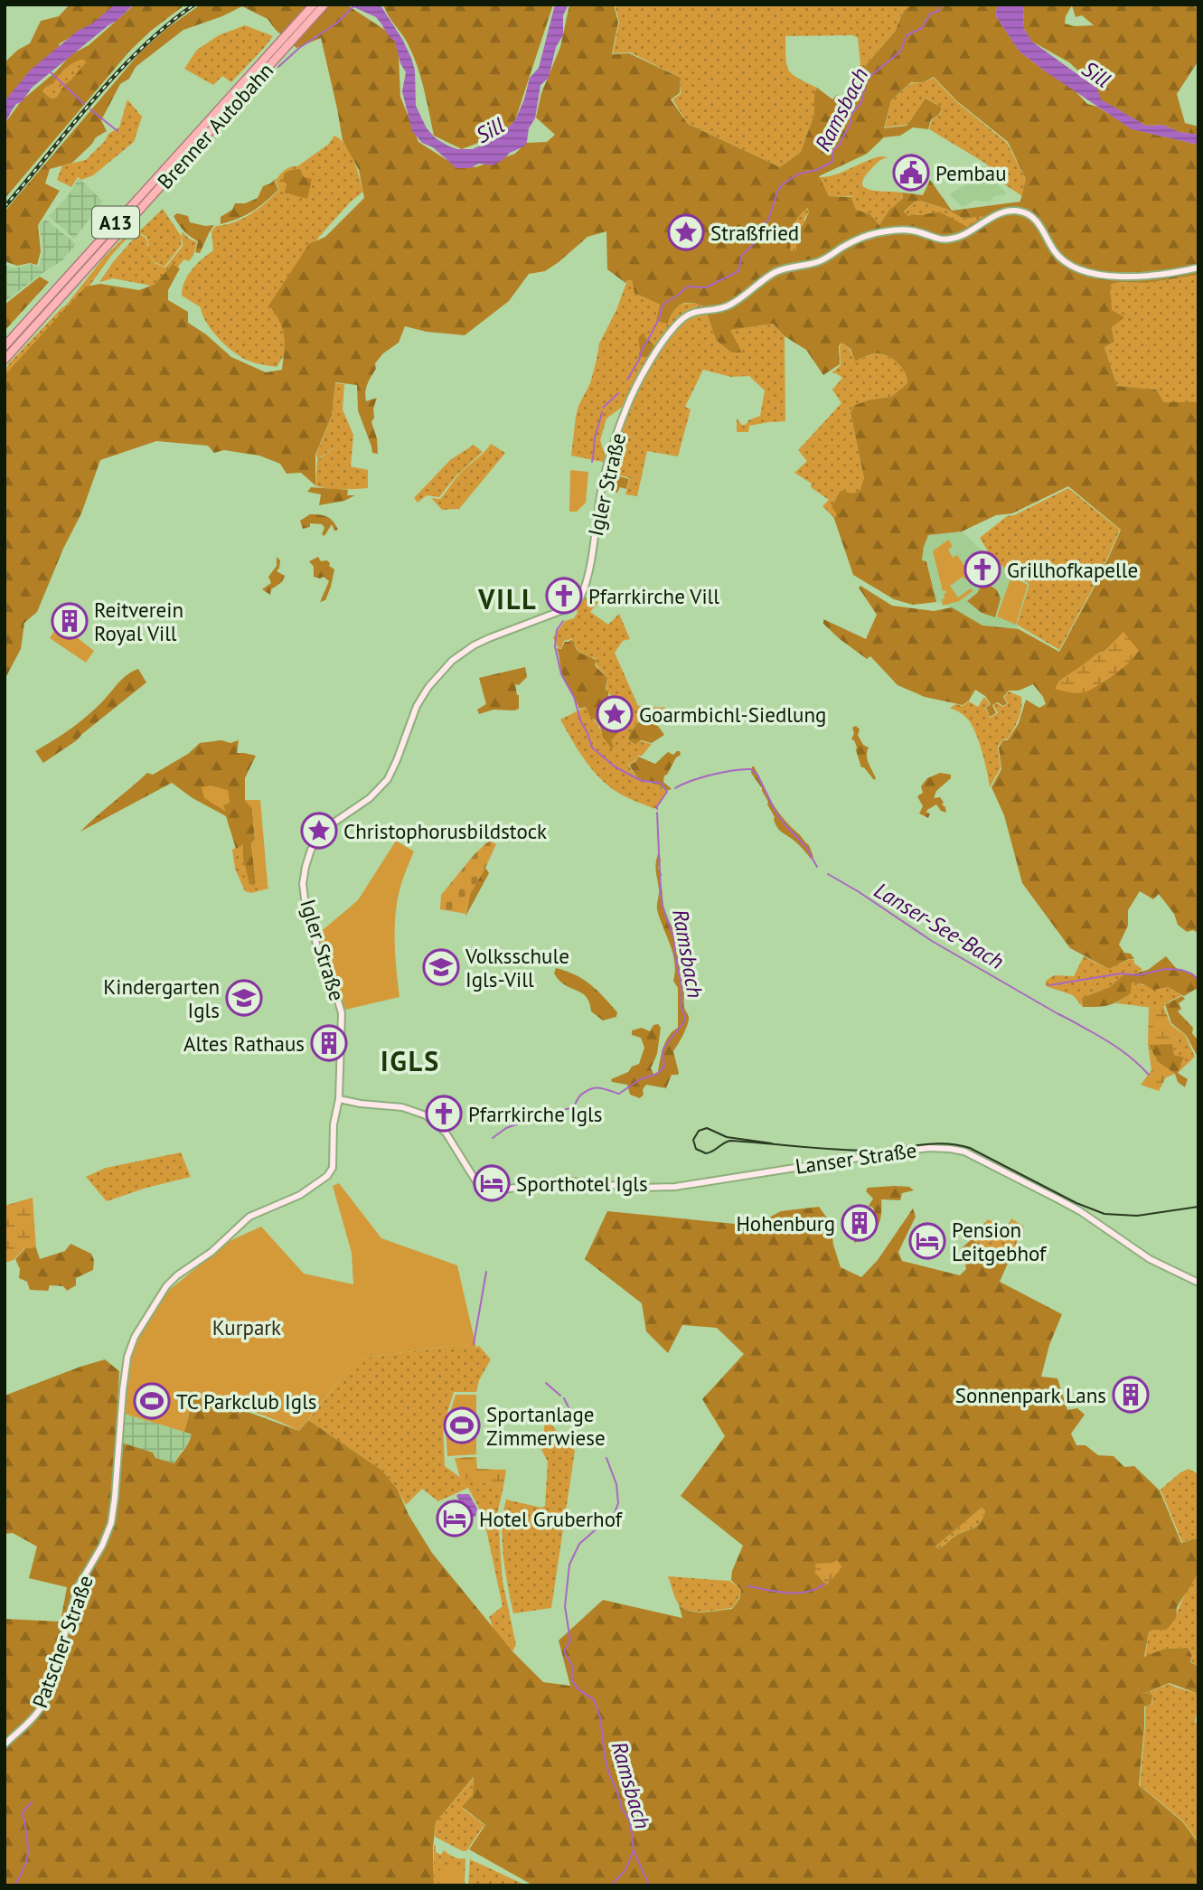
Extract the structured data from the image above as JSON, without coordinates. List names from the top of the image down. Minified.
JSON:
{"streets":{"highway":["Brenner Autobahn","A13"],"main road":["Igler Straße","Lanser Straße","Patscher Straße"]},"crossings":[["Igler Straße","Lanser Straße"],["Igler Straße","Patscher Straße"],["Lanser Straße","Patscher Straße"]],"districts":["VILL","IGLS"],"water":["Sill","Ramsbach","Lanser-See-Bach"],"parks":["Kurpark"],"places":{"public building":["Pembau"],"place":["Straßfried","Goarmbichl-Siedlung","Christophorusbildstock"],"church":["Grillhofkapelle","Pfarrkirche Vill","Pfarrkirche Igls"],"building":["Reitverein Royal Vill","Altes Rathaus","Hohenburg","Sonnenpark Lans"],"school or university":["Volksschule Igls-Vill","Kindergarten Igls"],"hotel":["Sporthotel Igls","Pension Leitgebhof","Hotel Gruberhof"],"sports":["TC Parkclub Igls","Sportanlage Zimmerwiese"]}}
